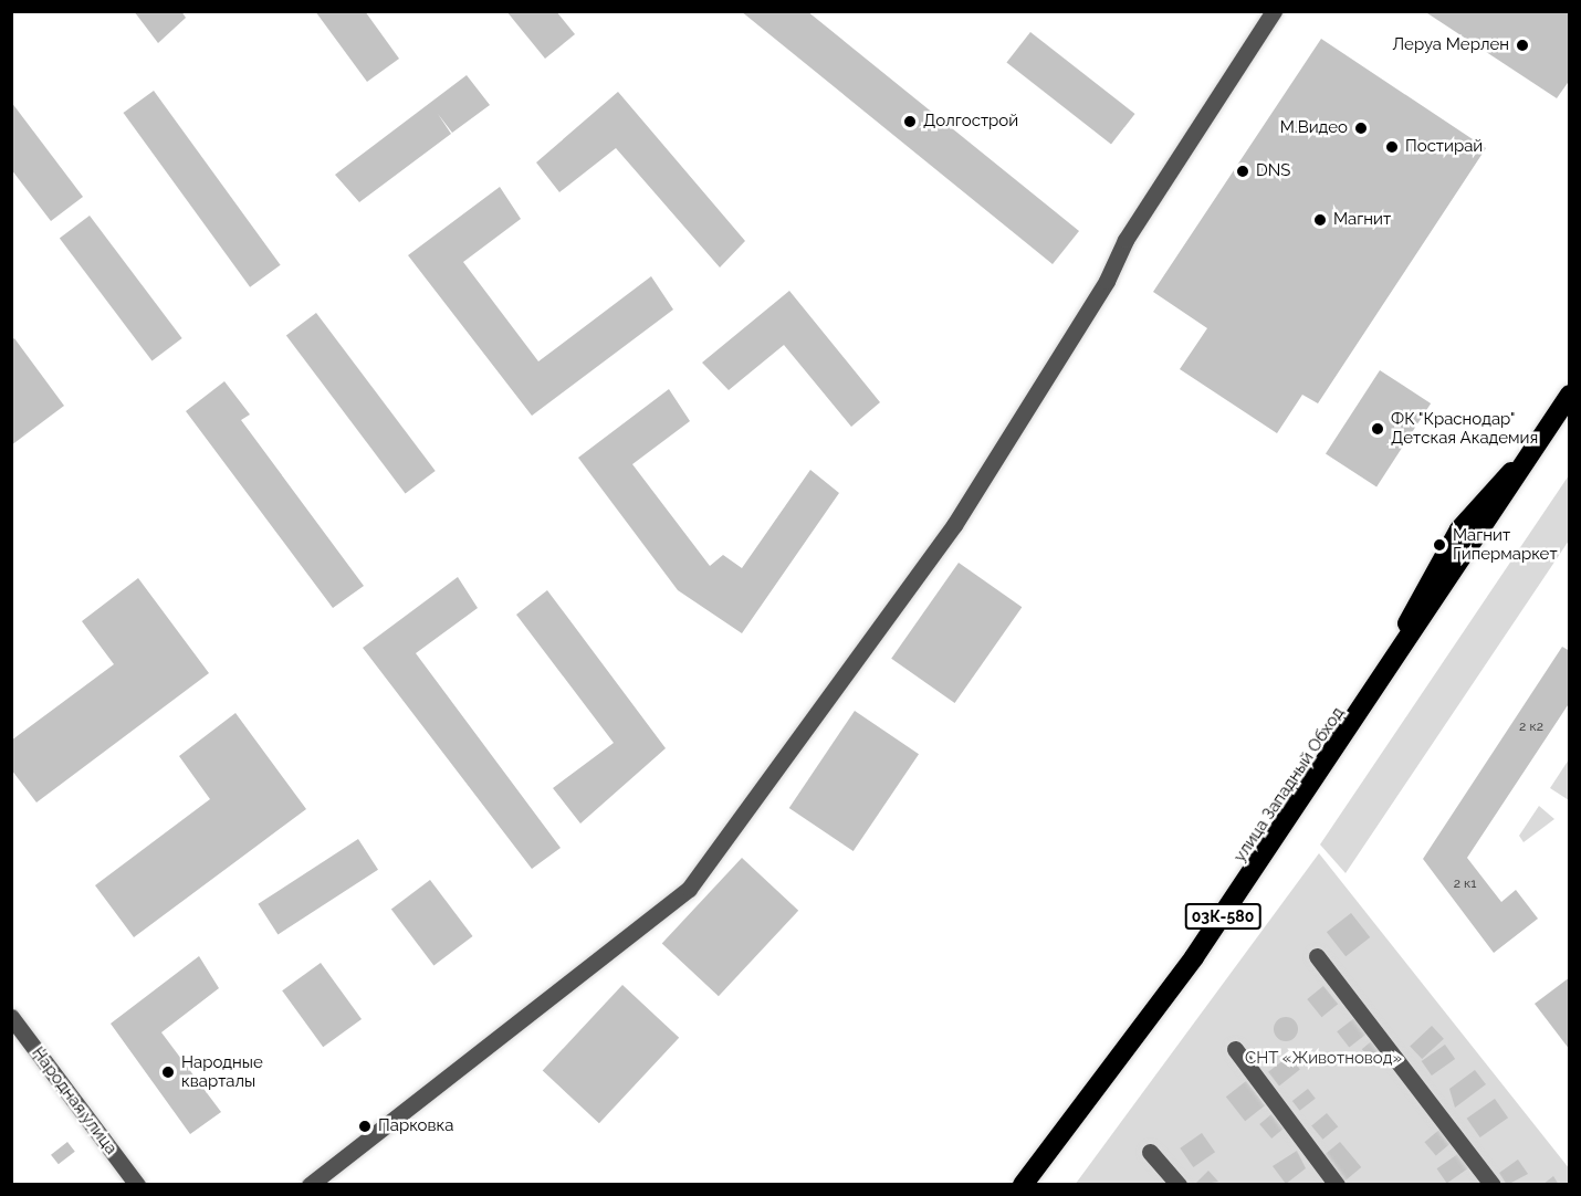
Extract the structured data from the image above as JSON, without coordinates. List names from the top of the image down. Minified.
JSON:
{"streets":{"highway":["улица Западный Обход","03К-580"],"street":["Народная улица"]},"parks":["СНТ «Животновод»"],"places":["Леруа Мерлен","Долгострой","М.Видео","Постирай","DNS","Магнит","ФК \"Краснодар\" Детская Академия","Магнит Гипермаркет","Народные кварталы","Парковка"],"house_numbers":["2 к2","2 к1"]}
